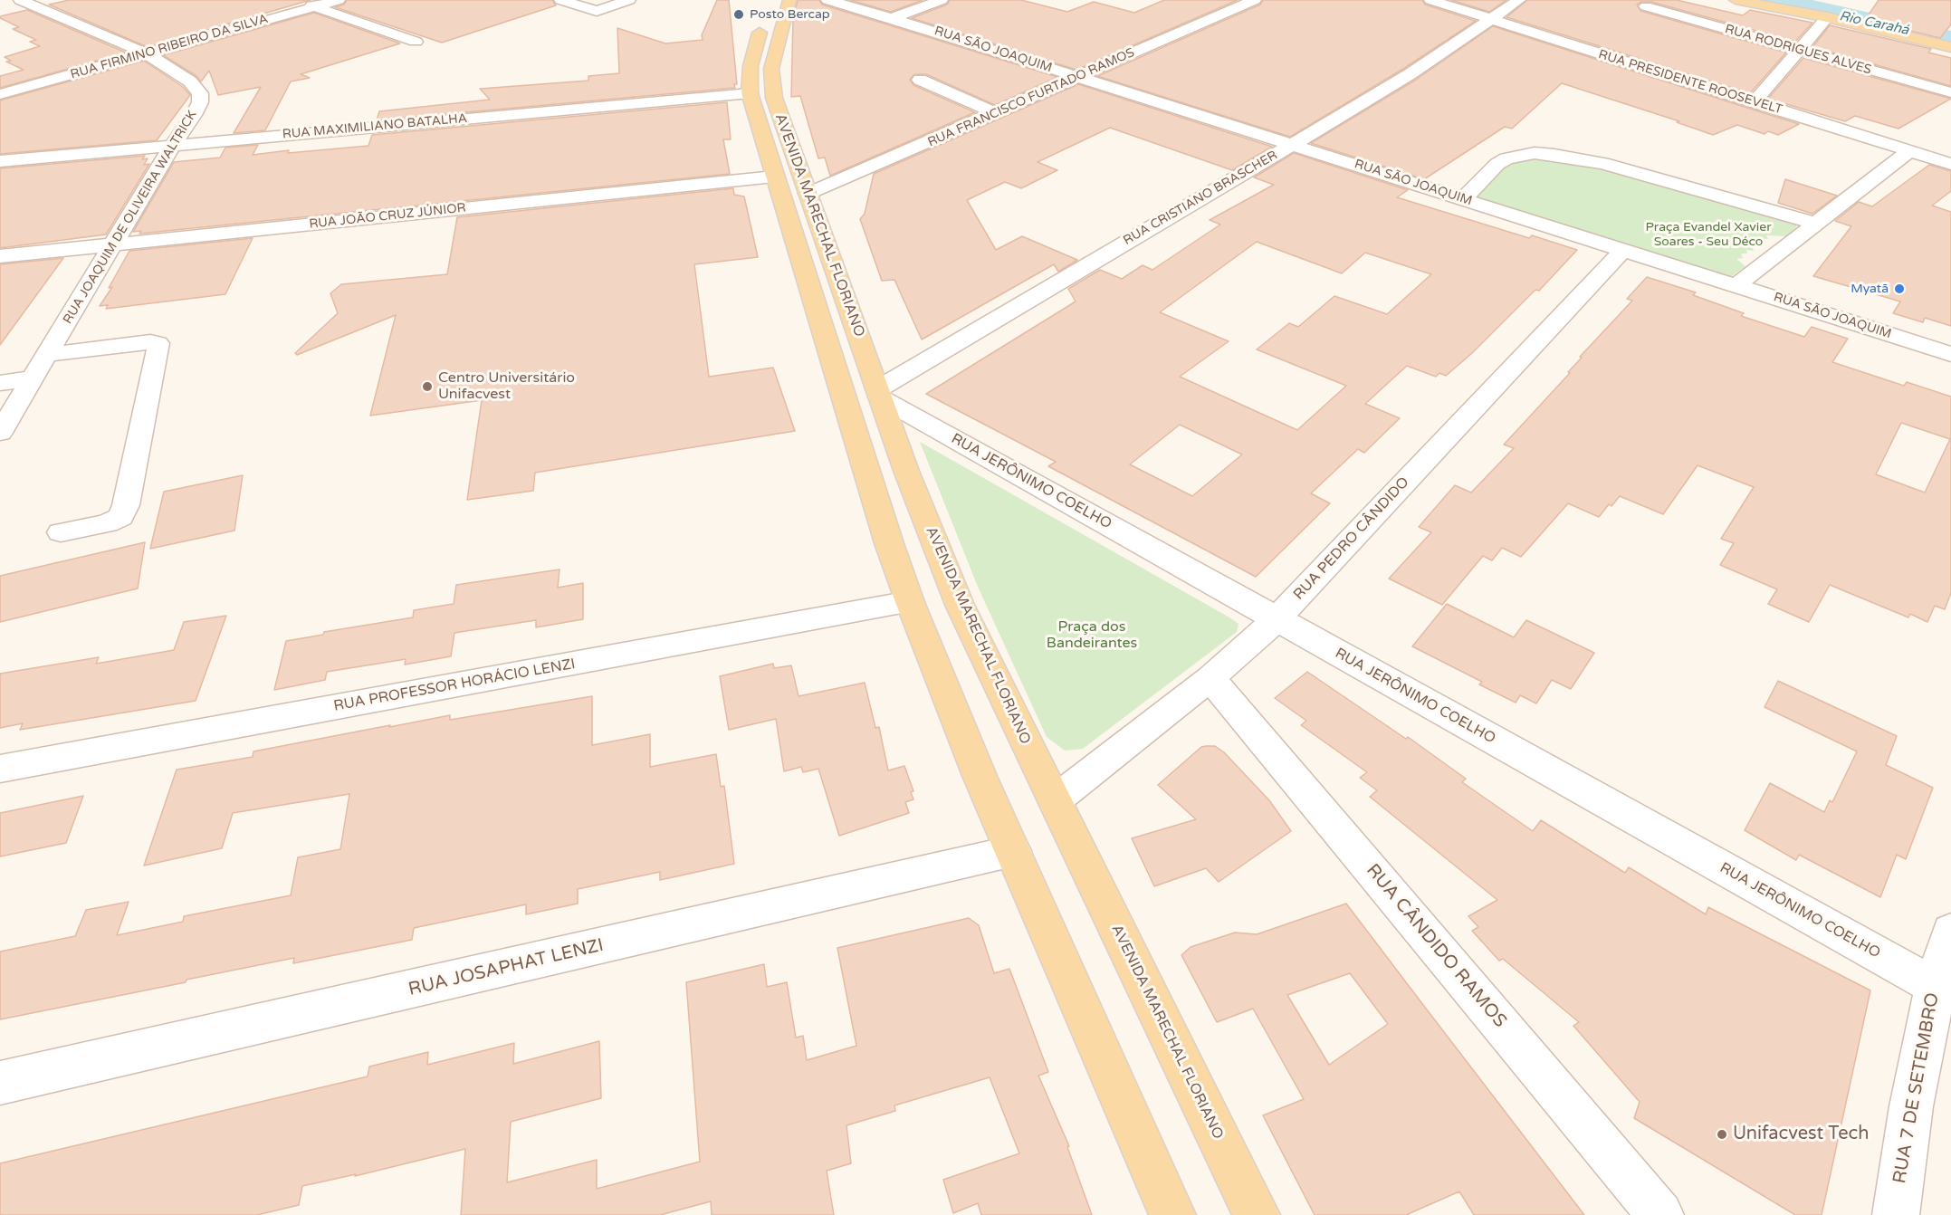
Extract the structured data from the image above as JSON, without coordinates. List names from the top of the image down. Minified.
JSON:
{"streets":{"main road":["AVENIDA MARECHAL FLORIANO"],"street":["RUA FIRMINO RIBEIRO DA SILVA","RUA SÃO JOAQUIM","RUA RODRIGUES ALVES","RUA PRESIDENTE ROOSEVELT","RUA FRANCISCO FURTADO RAMOS","RUA MAXIMILIANO BATALHA","RUA CRISTIANO BRASCHER","RUA JOÃO CRUZ JÚNIOR","RUA JOAQUIM DE OLIVEIRA WALTRICK","RUA JERÔNIMO COELHO","RUA PEDRO CÂNDIDO","RUA PROFESSOR HORÁCIO LENZI","RUA CÂNDIDO RAMOS","RUA JOSAPHAT LENZI","RUA 7 DE SETEMBRO"]},"crossings":[["RUA FIRMINO RIBEIRO DA SILVA","RUA JOAQUIM DE OLIVEIRA WALTRICK"],["RUA SÃO JOAQUIM","RUA FRANCISCO FURTADO RAMOS"],["RUA SÃO JOAQUIM","RUA CRISTIANO BRASCHER"],["RUA SÃO JOAQUIM","RUA PEDRO CÂNDIDO"],["RUA PRESIDENTE ROOSEVELT","RUA CRISTIANO BRASCHER"],["RUA FRANCISCO FURTADO RAMOS","AVENIDA MARECHAL FLORIANO"],["RUA MAXIMILIANO BATALHA","RUA JOAQUIM DE OLIVEIRA WALTRICK"],["RUA MAXIMILIANO BATALHA","AVENIDA MARECHAL FLORIANO"],["RUA CRISTIANO BRASCHER","AVENIDA MARECHAL FLORIANO"],["RUA CRISTIANO BRASCHER","RUA JERÔNIMO COELHO"],["RUA JOÃO CRUZ JÚNIOR","RUA JOAQUIM DE OLIVEIRA WALTRICK"],["RUA JOÃO CRUZ JÚNIOR","AVENIDA MARECHAL FLORIANO"],["AVENIDA MARECHAL FLORIANO","RUA JERÔNIMO COELHO"],["AVENIDA MARECHAL FLORIANO","RUA PEDRO CÂNDIDO"],["AVENIDA MARECHAL FLORIANO","RUA PROFESSOR HORÁCIO LENZI"],["AVENIDA MARECHAL FLORIANO","RUA JOSAPHAT LENZI"],["RUA JERÔNIMO COELHO","RUA PEDRO CÂNDIDO"],["RUA JERÔNIMO COELHO","RUA 7 DE SETEMBRO"],["RUA PEDRO CÂNDIDO","RUA CÂNDIDO RAMOS"]],"water":["Rio Carahá"],"parks":["Praça Evandel Xavier Soares - Seu Déco","Praça dos Bandeirantes"],"places":["Posto Bercap","Myatã","Centro Universitário Unifacvest","Unifacvest Tech"]}
